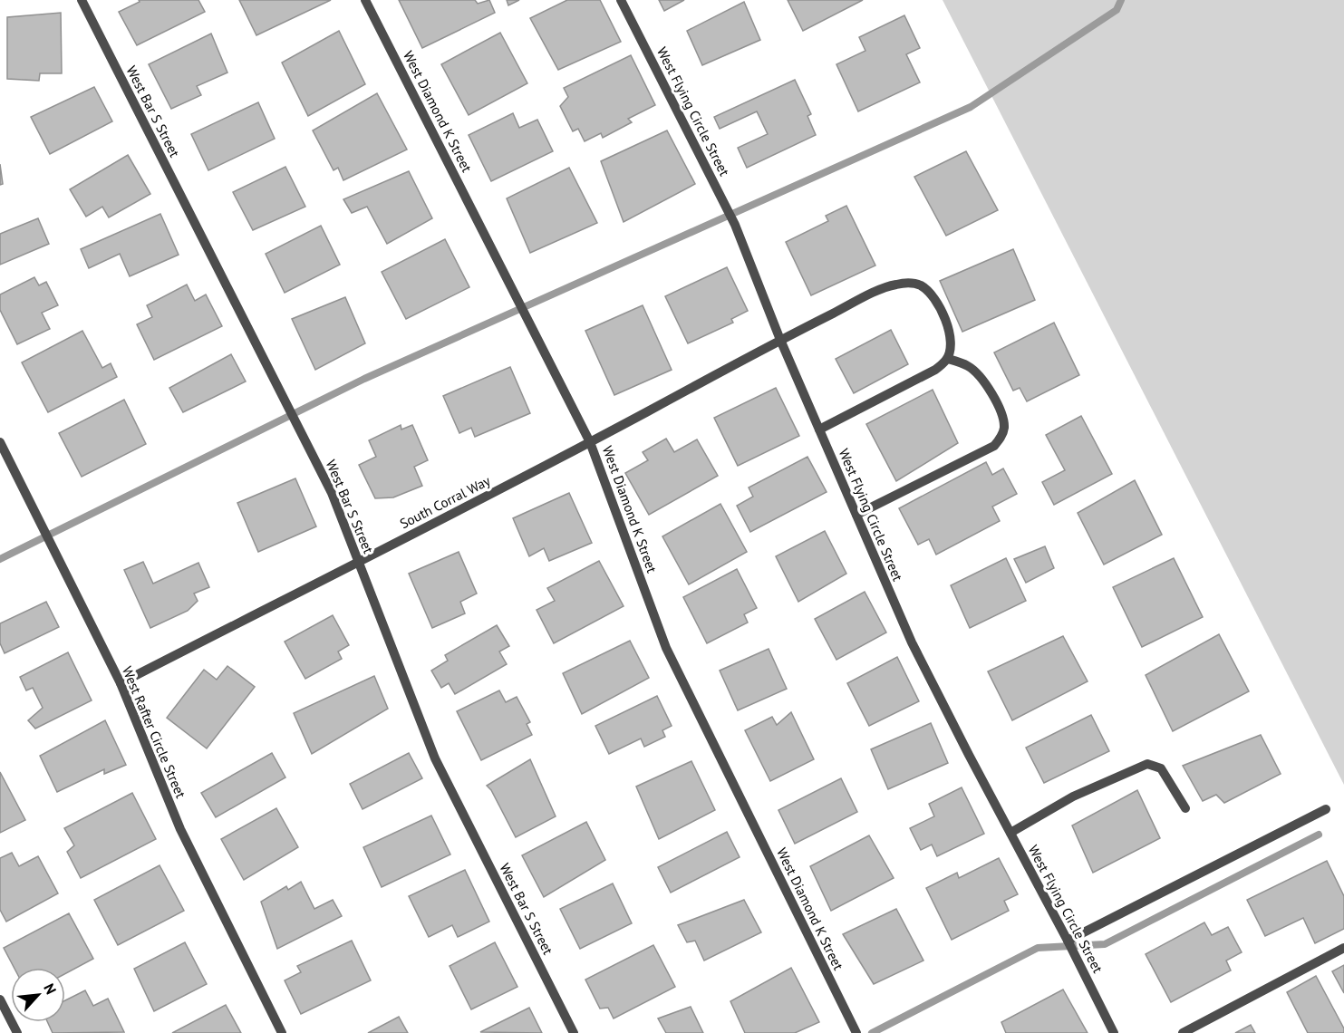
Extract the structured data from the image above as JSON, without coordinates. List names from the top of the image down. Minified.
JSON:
{"streets":{"street":["West Bar S Street","West Diamond K Street","West Flying Circle Street","South Corral Way","West Rafter Circle Street"]},"crossings":[["West Bar S Street","South Corral Way"],["West Diamond K Street","South Corral Way"],["West Flying Circle Street","South Corral Way"],["South Corral Way","West Rafter Circle Street"]],"north":"top right"}
